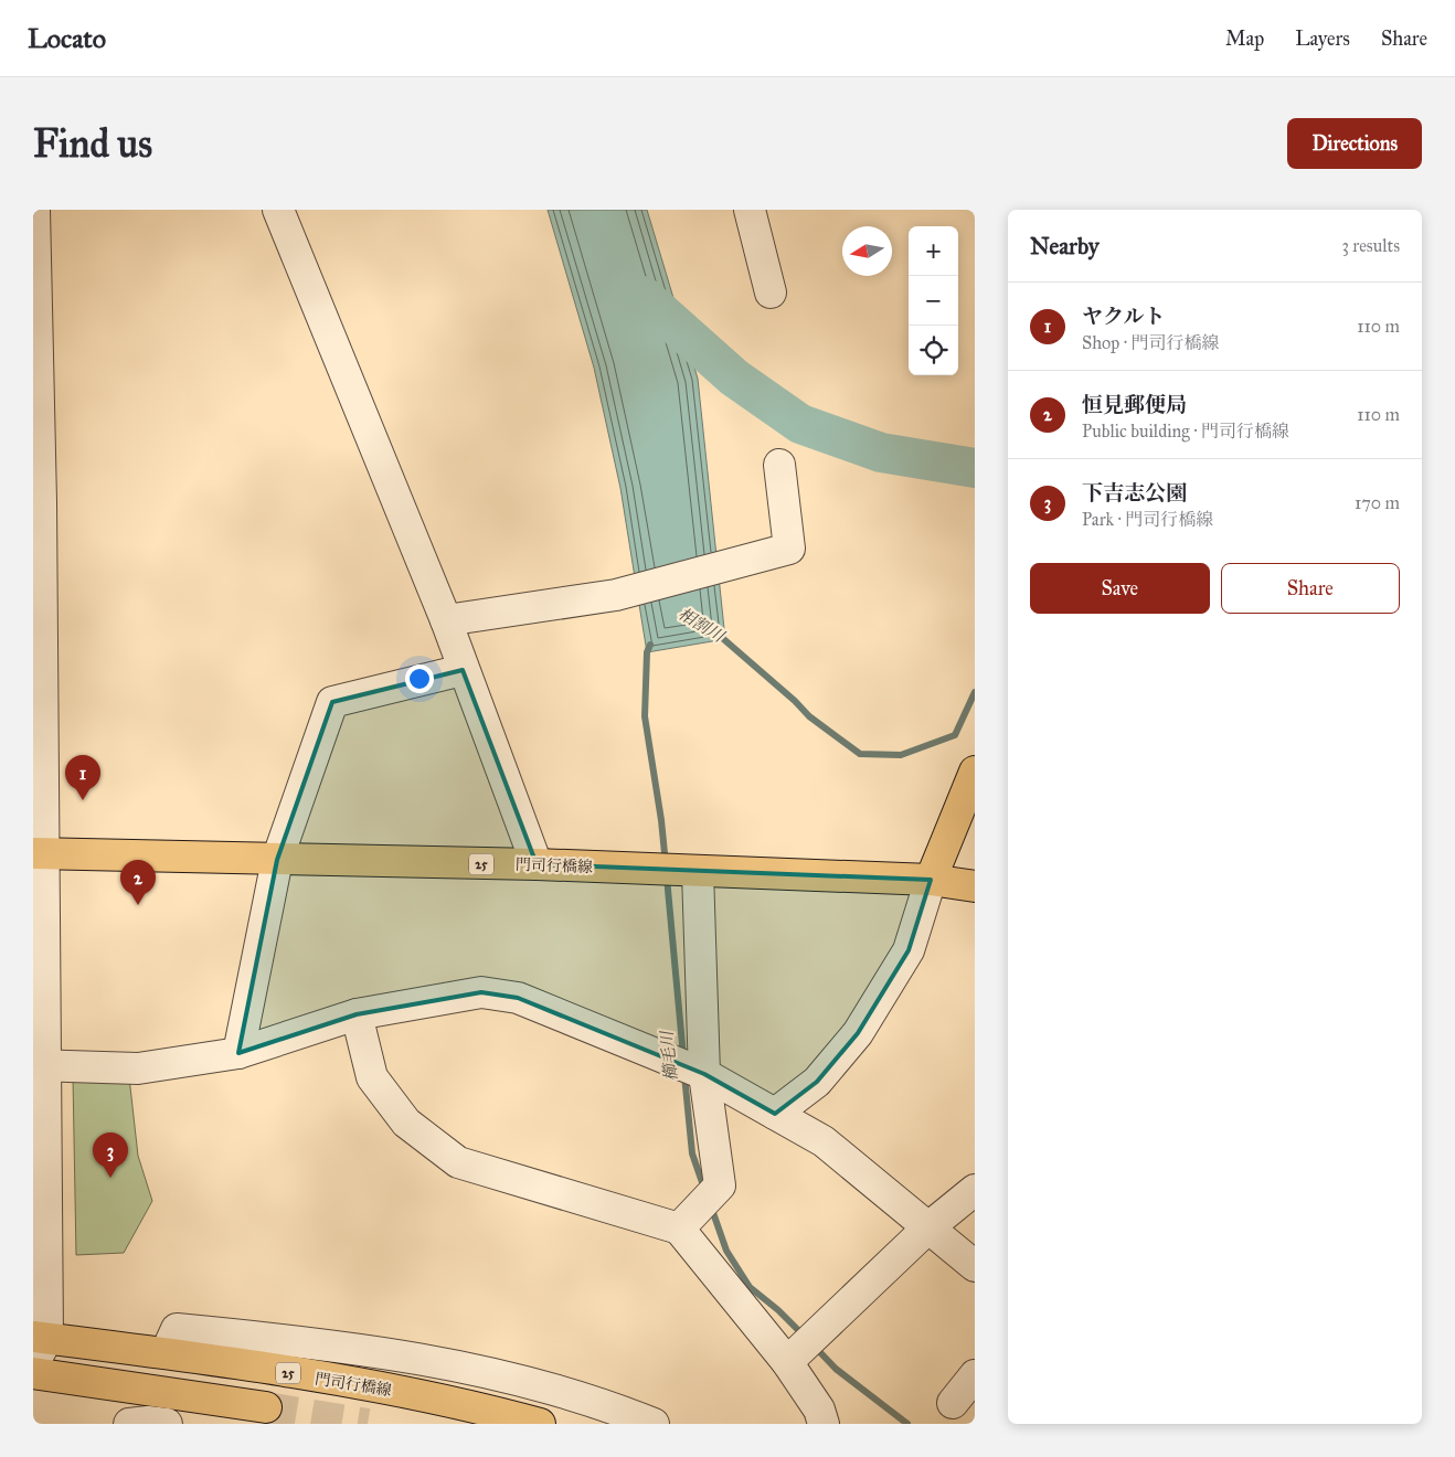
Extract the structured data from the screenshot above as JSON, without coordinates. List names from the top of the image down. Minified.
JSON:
{"streets":{"main road":["25","門司行橋線"]},"water":["相割川","櫛毛川"],"north":"left","page":{"header":"Locato","nav":["Map","Layers","Share"],"buttons":["Directions",["Save","Share"]],"title":"Find us","heading":["Nearby","3 results"],"map_buttons":["+","−"],"list":[{"mark":"1","name":"ヤクルト","note":"Shop · 門司行橋線","value":"110 m"},{"mark":"2","name":"恒見郵便局","note":"Public building · 門司行橋線","value":"110 m"},{"mark":"3","name":"下吉志公園","note":"Park · 門司行橋線","value":"170 m"}],"pins":["1","2","3"]}}
